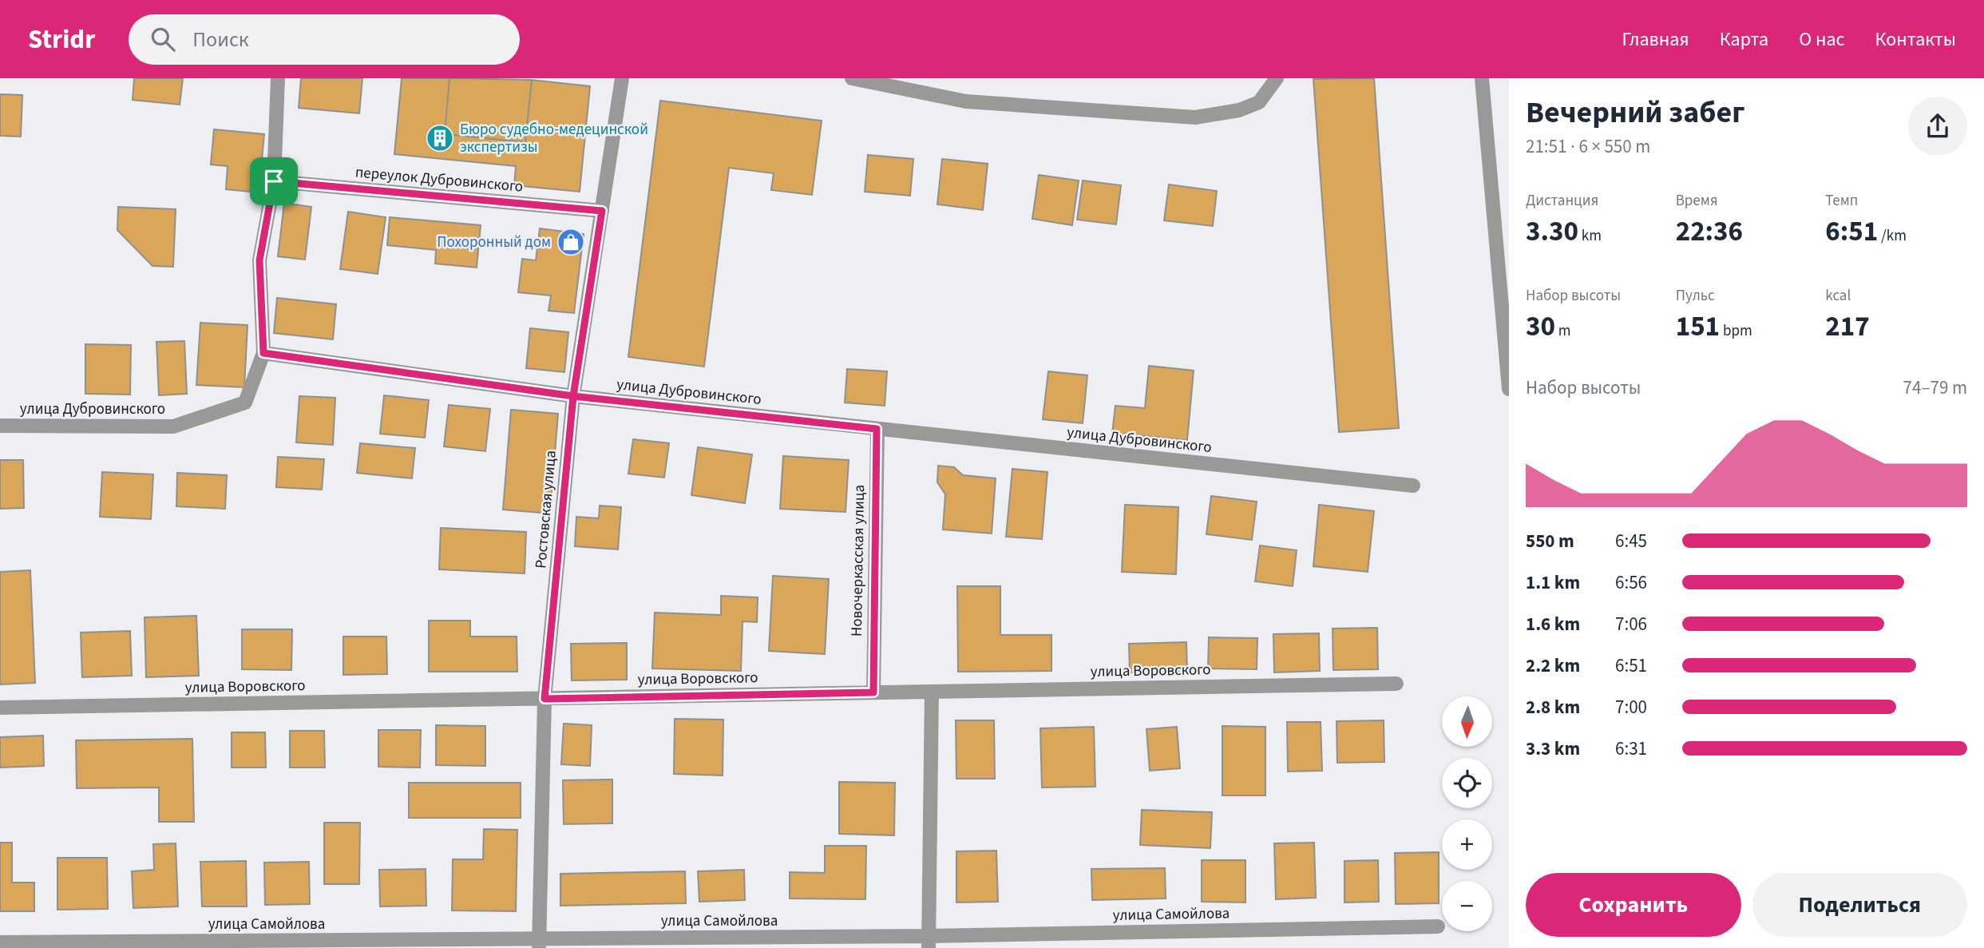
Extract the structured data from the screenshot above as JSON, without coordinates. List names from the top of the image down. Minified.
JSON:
{"streets":{"street":["переулок Дубровинского","улица Дубровинского","Ростовская улица","Новочеркасская улица","улица Воровского","улица Самойлова"]},"crossings":[["переулок Дубровинского","Ростовская улица"],["улица Дубровинского","Ростовская улица"],["улица Дубровинского","Новочеркасская улица"],["Ростовская улица","улица Воровского"],["Ростовская улица","улица Самойлова"],["Новочеркасская улица","улица Воровского"]],"places":{"building":["Бюро судебно-медецинской экспертизы"],"shop":["Похоронный дом"]},"north":"bottom","page":{"header":"Stridr","search":"Поиск","nav":["Главная","Карта","О нас","Контакты"],"heading":["Вечерний забег","21:51 · 6 × 550 m"],"stats":[["Дистанция","3.30 km"],["Время","22:36"],["Темп","6:51 /km"],["Набор высоты","30 m"],["Пульс","151 bpm"],["kcal","217"]],"chart":["Набор высоты","74–79 m"],"list":[{"name":"550 m","note":"6:45"},{"name":"1.1 km","note":"6:56"},{"name":"1.6 km","note":"7:06"},{"name":"2.2 km","note":"6:51"},{"name":"2.8 km","note":"7:00"},{"name":"3.3 km","note":"6:31"}],"map_buttons":["+","−"],"buttons":["Сохранить","Поделиться"]}}
